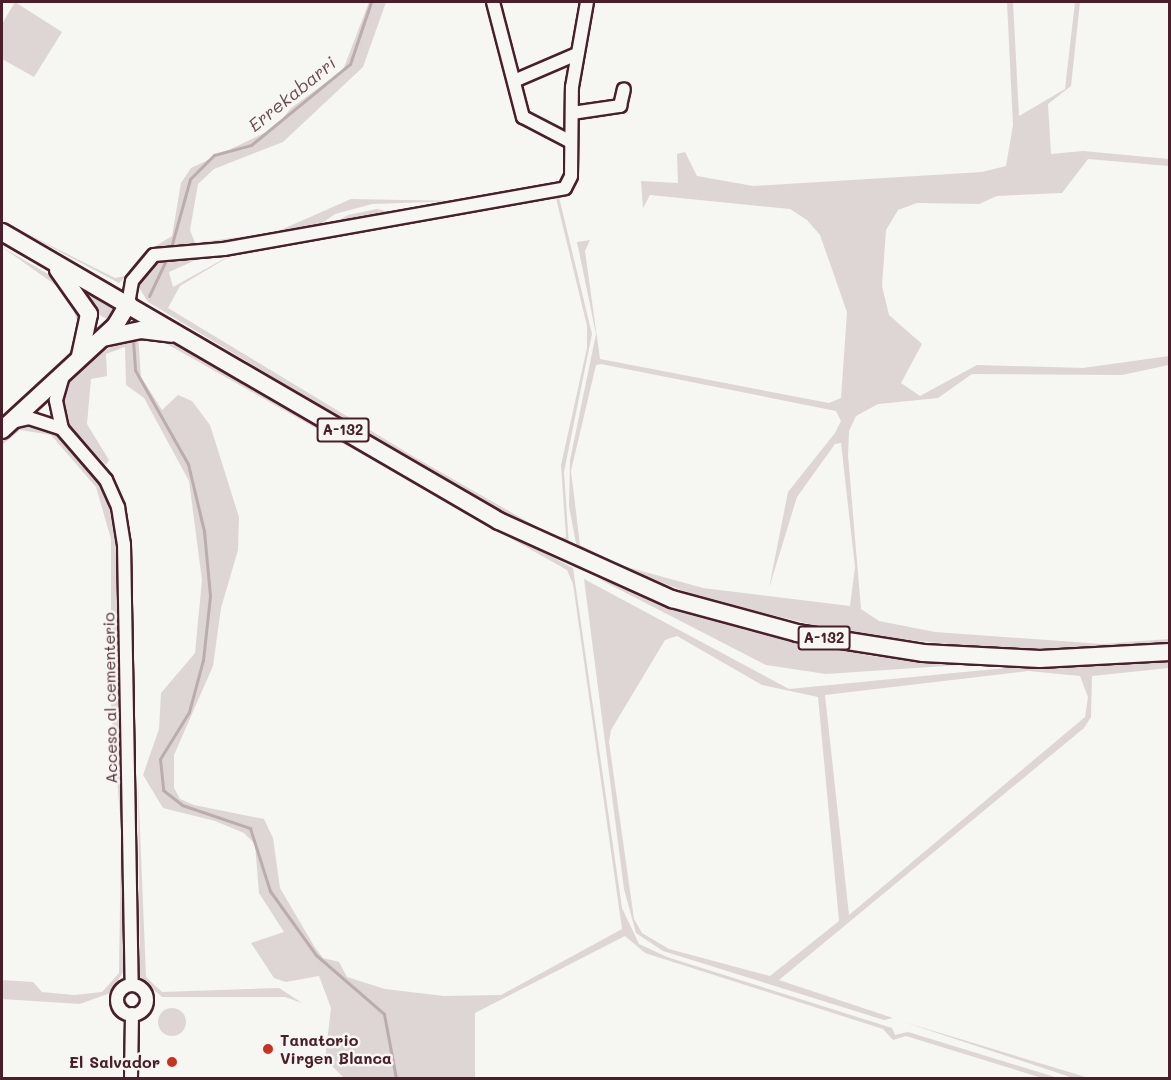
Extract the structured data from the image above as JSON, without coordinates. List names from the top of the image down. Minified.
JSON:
{"streets":{"main road":["A-132"],"street":["Acceso al cementerio"]},"water":["Errekabarri"],"places":["Tanatorio Virgen Blanca","El Salvador"]}
